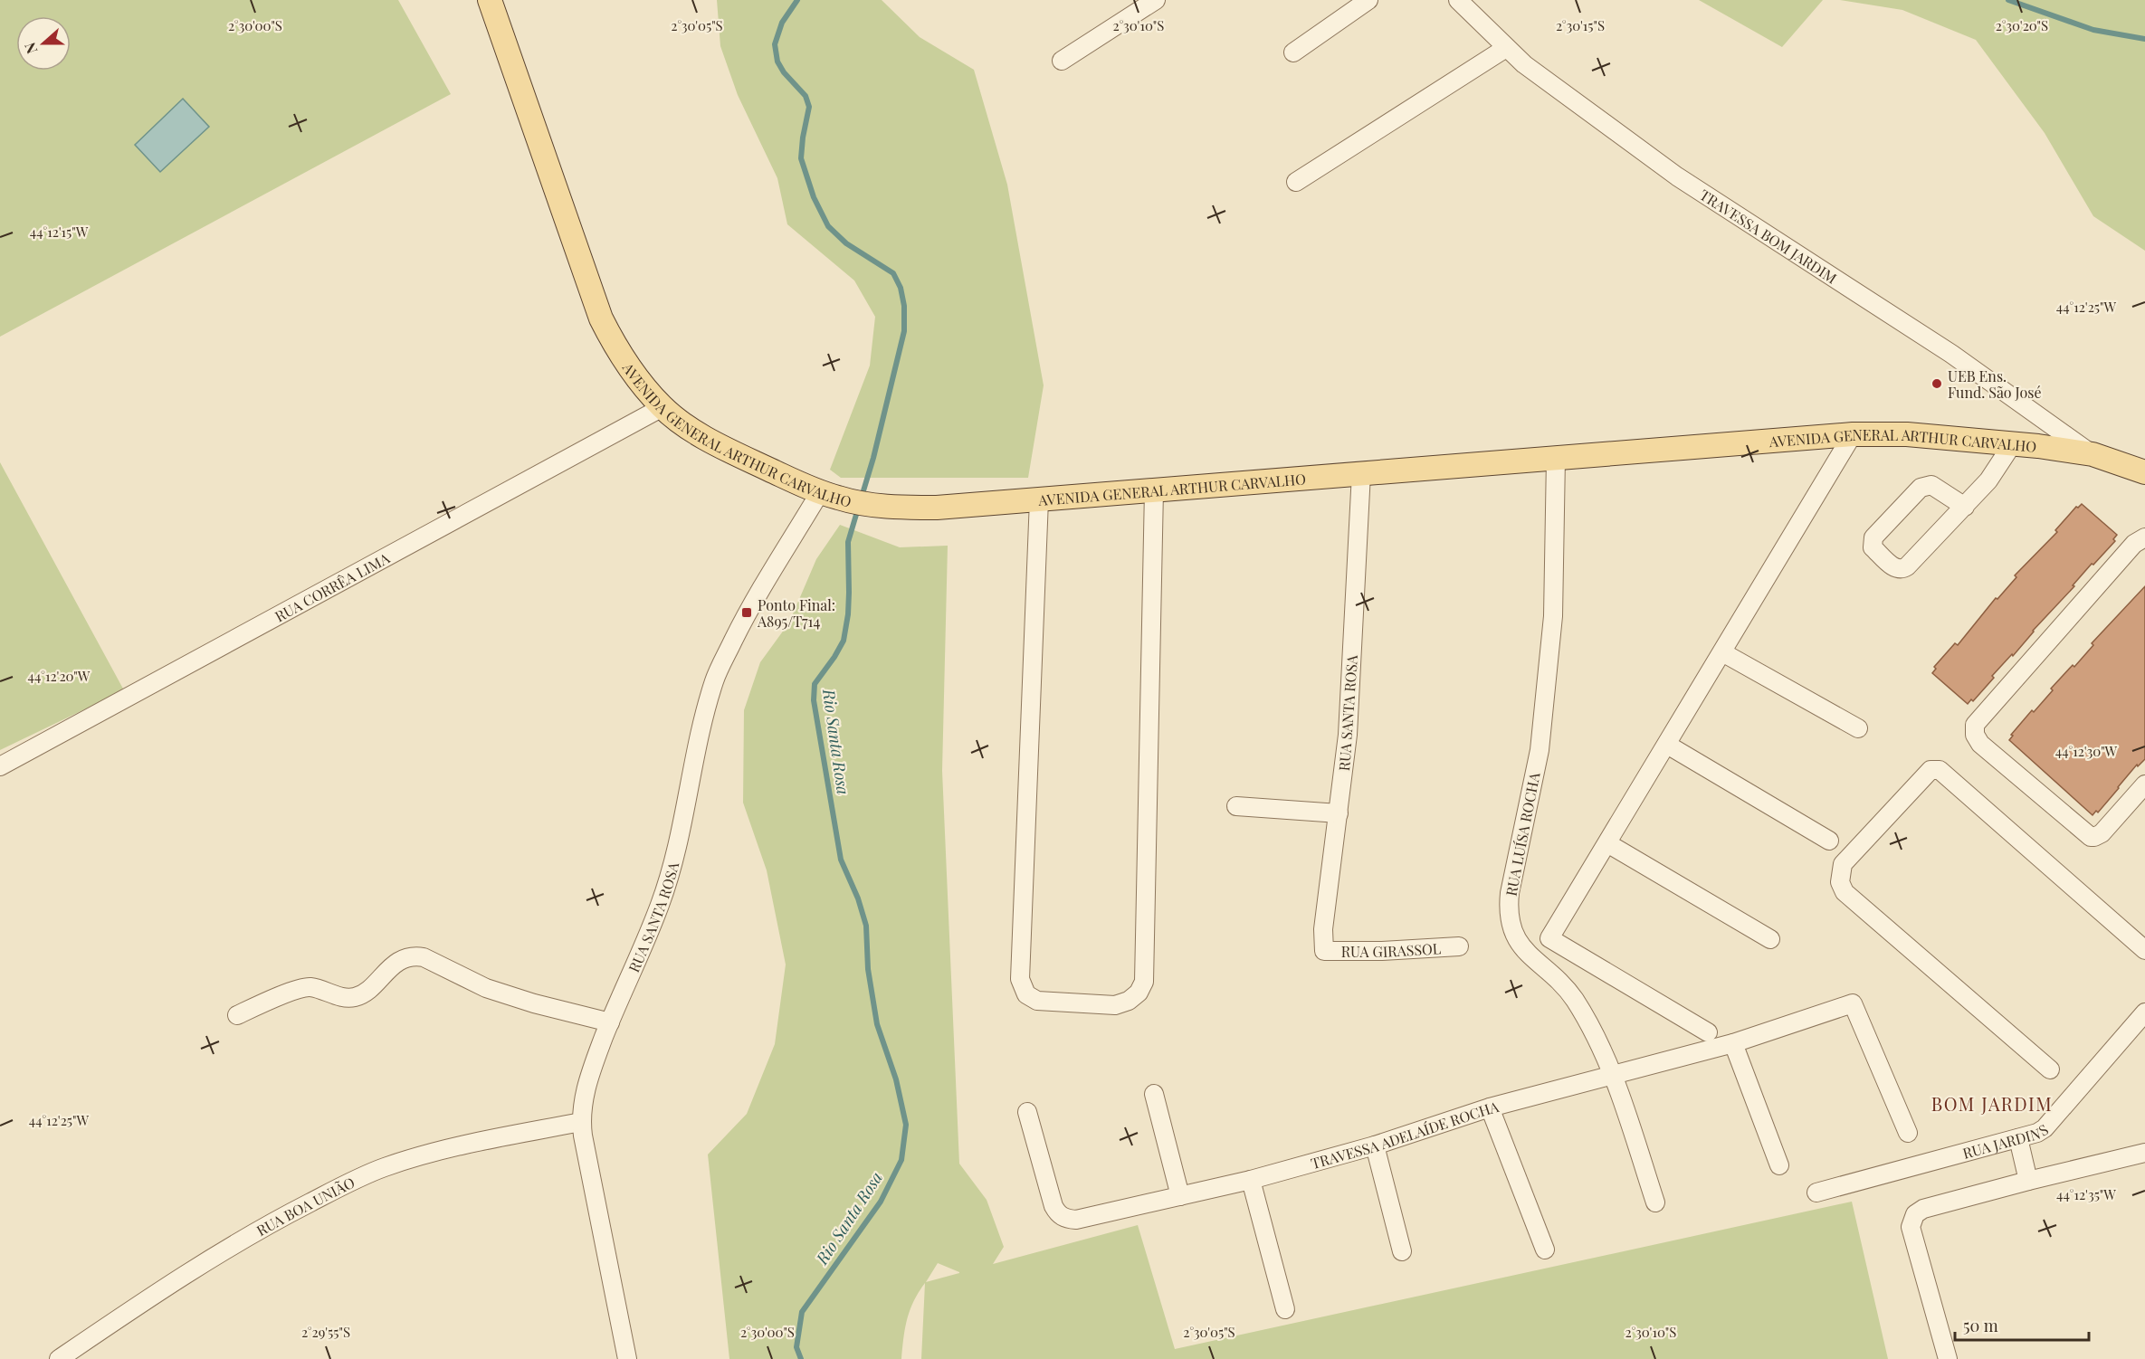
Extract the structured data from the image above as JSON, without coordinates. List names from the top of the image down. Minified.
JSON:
{"streets":{"main road":["AVENIDA GENERAL ARTHUR CARVALHO"],"street":["TRAVESSA BOM JARDIM","RUA CORRÊA LIMA","RUA SANTA ROSA","RUA LUÍSA ROCHA","RUA GIRASSOL","TRAVESSA ADELAÍDE ROCHA","RUA JARDINS","RUA BOA UNIÃO"]},"crossings":[["TRAVESSA BOM JARDIM","AVENIDA GENERAL ARTHUR CARVALHO"],["AVENIDA GENERAL ARTHUR CARVALHO","RUA CORRÊA LIMA"],["AVENIDA GENERAL ARTHUR CARVALHO","RUA SANTA ROSA"],["AVENIDA GENERAL ARTHUR CARVALHO","RUA LUÍSA ROCHA"],["RUA SANTA ROSA","RUA GIRASSOL"],["RUA SANTA ROSA","RUA BOA UNIÃO"],["RUA LUÍSA ROCHA","TRAVESSA ADELAÍDE ROCHA"]],"districts":["BOM JARDIM"],"water":["Rio Santa Rosa"],"places":{"other":["UEB Ens. Fund. São José"],"transit":["Ponto Final: A895/T714"]},"scale_bar":"50 m","north":"left","coordinates":["2°30'20\"S","2°30'00\"S","2°30'05\"S","2°30'10\"S","2°30'15\"S","44°12'15\"W","44°12'25\"W","44°12'20\"W","44°12'30\"W","44°12'35\"W","2°29'55\"S"]}
